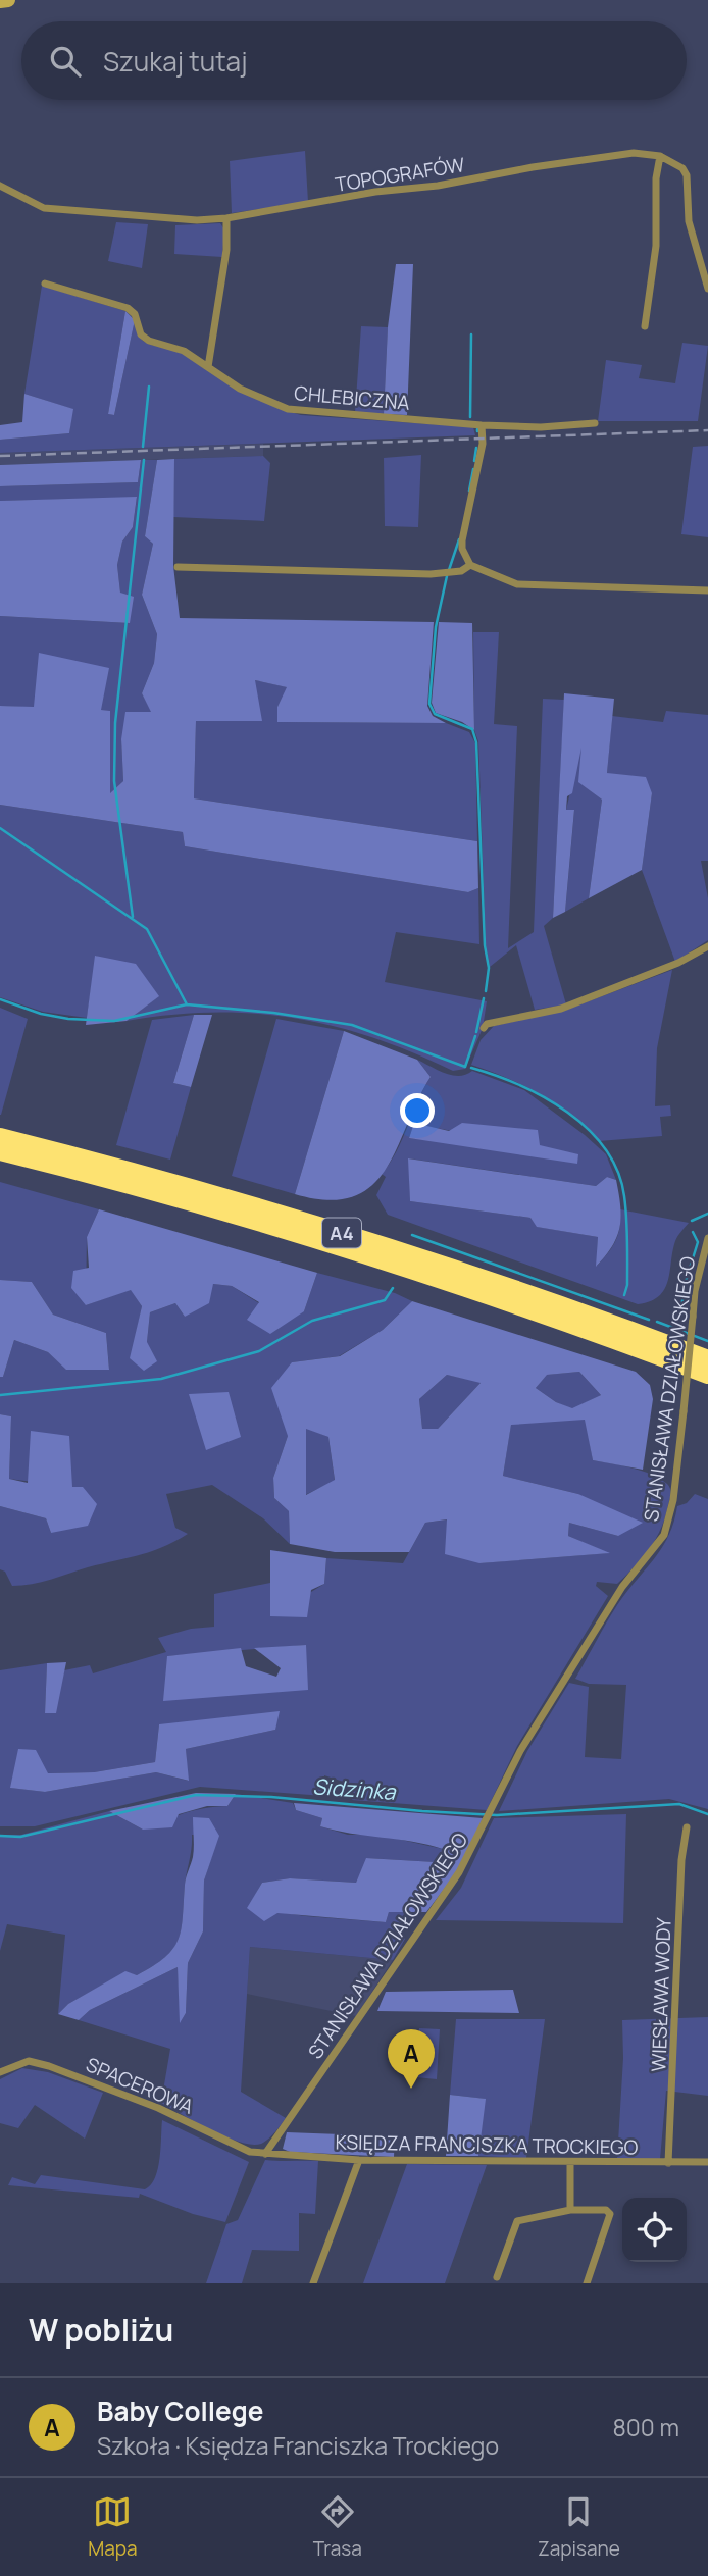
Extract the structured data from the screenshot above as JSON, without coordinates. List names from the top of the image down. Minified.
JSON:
{"streets":{"highway":["A4"],"street":["TOPOGRAFÓW","CHLEBICZNA","STANISŁAWA DZIAŁOWSKIEGO","WIESŁAWA WODY","SPACEROWA","KSIĘDZA FRANCISZKA TROCKIEGO"]},"crossings":[["STANISŁAWA DZIAŁOWSKIEGO","SPACEROWA"],["STANISŁAWA DZIAŁOWSKIEGO","KSIĘDZA FRANCISZKA TROCKIEGO"],["WIESŁAWA WODY","KSIĘDZA FRANCISZKA TROCKIEGO"],["SPACEROWA","KSIĘDZA FRANCISZKA TROCKIEGO"]],"water":["Sidzinka"],"page":{"search":"Szukaj tutaj","pins":"A","heading":"W pobliżu","list":[{"mark":"A","name":"Baby College","note":"Szkoła · Księdza Franciszka Trockiego","value":"800 m"}],"nav":["Mapa","Trasa","Zapisane"]}}
